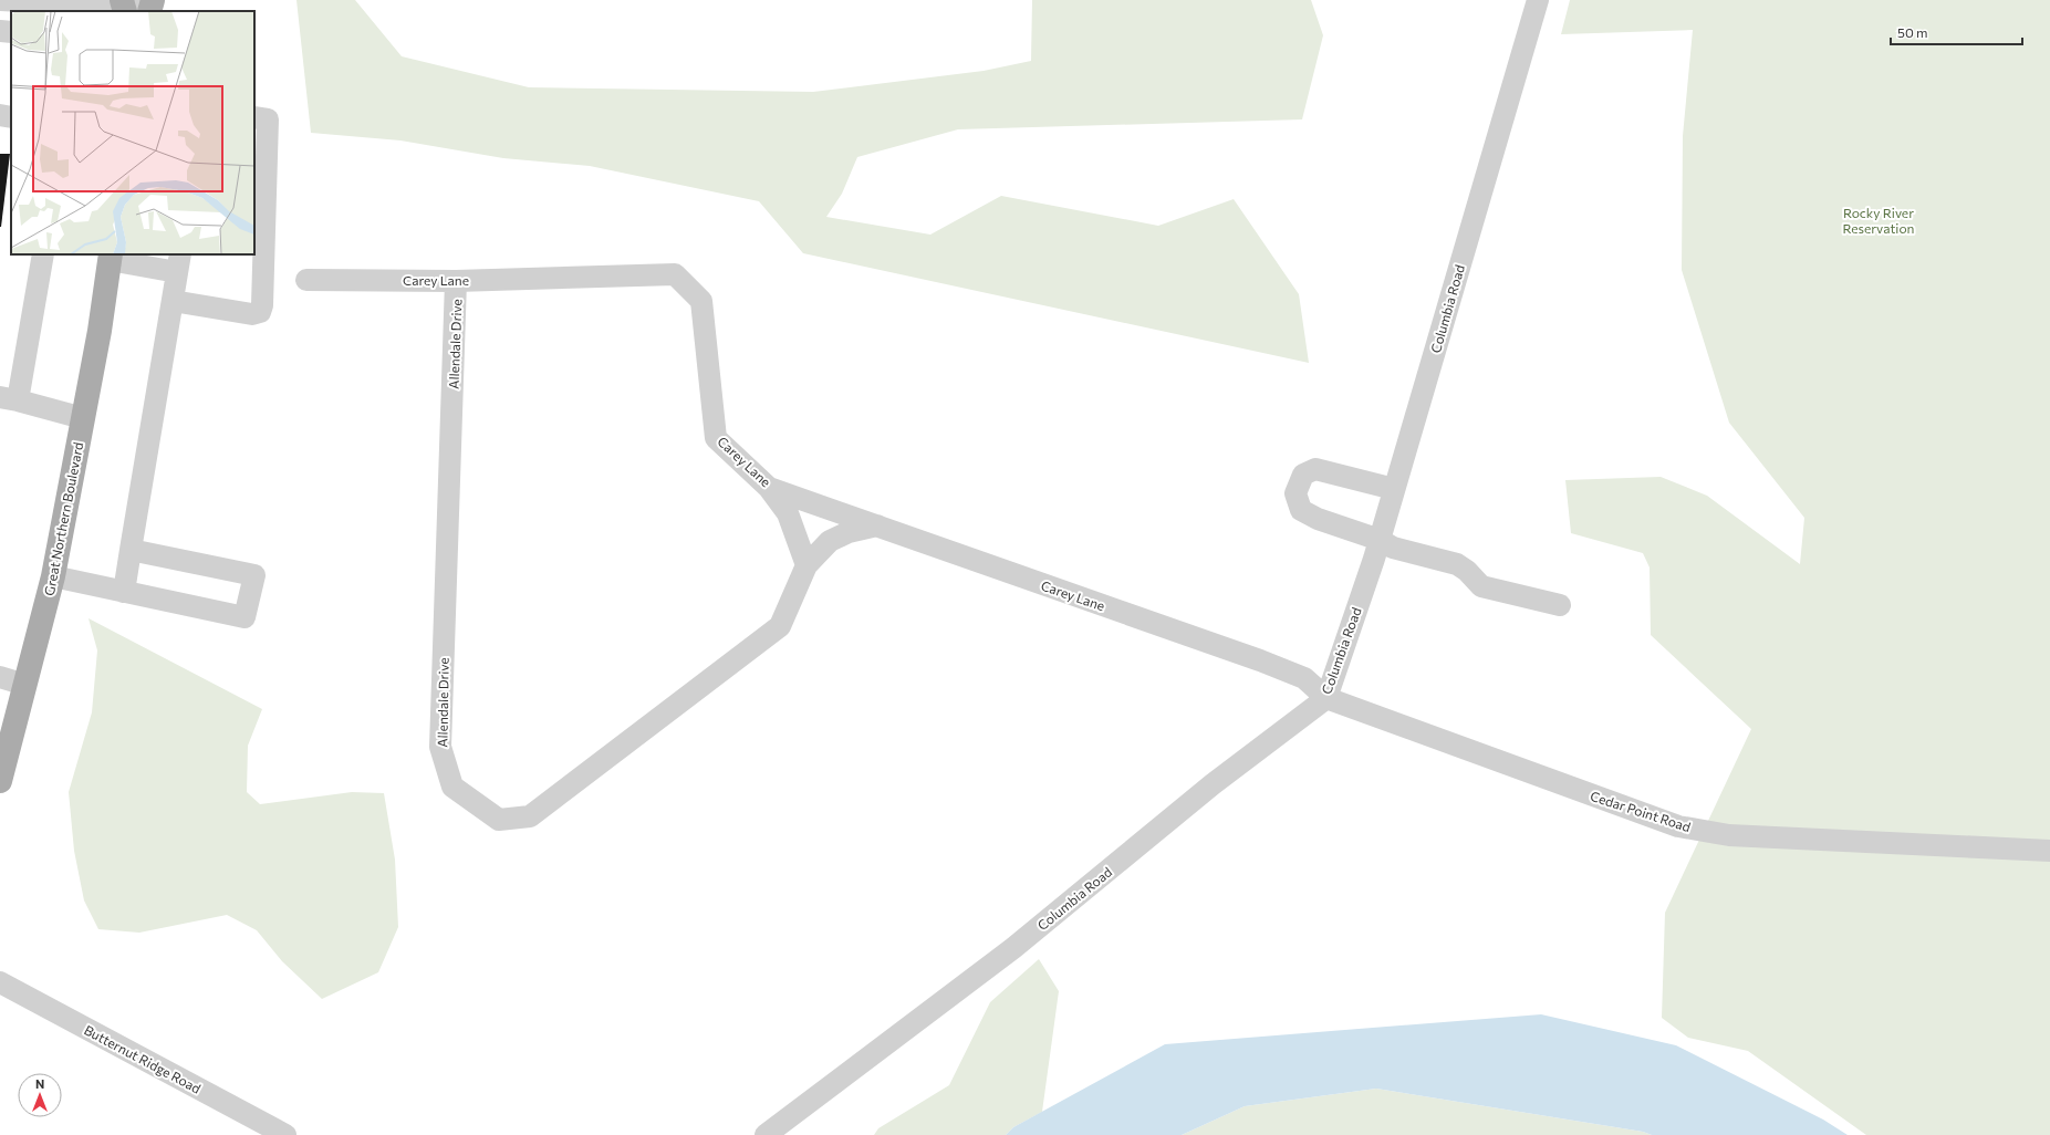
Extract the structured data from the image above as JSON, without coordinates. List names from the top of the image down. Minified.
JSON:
{"streets":{"main road":["Great Northern Boulevard"],"street":["Carey Lane","Columbia Road","Allendale Drive","Cedar Point Road","Butternut Ridge Road"]},"crossings":[["Carey Lane","Columbia Road"],["Carey Lane","Allendale Drive"],["Carey Lane","Cedar Point Road"],["Columbia Road","Cedar Point Road"]],"parks":["Rocky River Reservation"],"scale_bar":"50 m","north":"top"}
